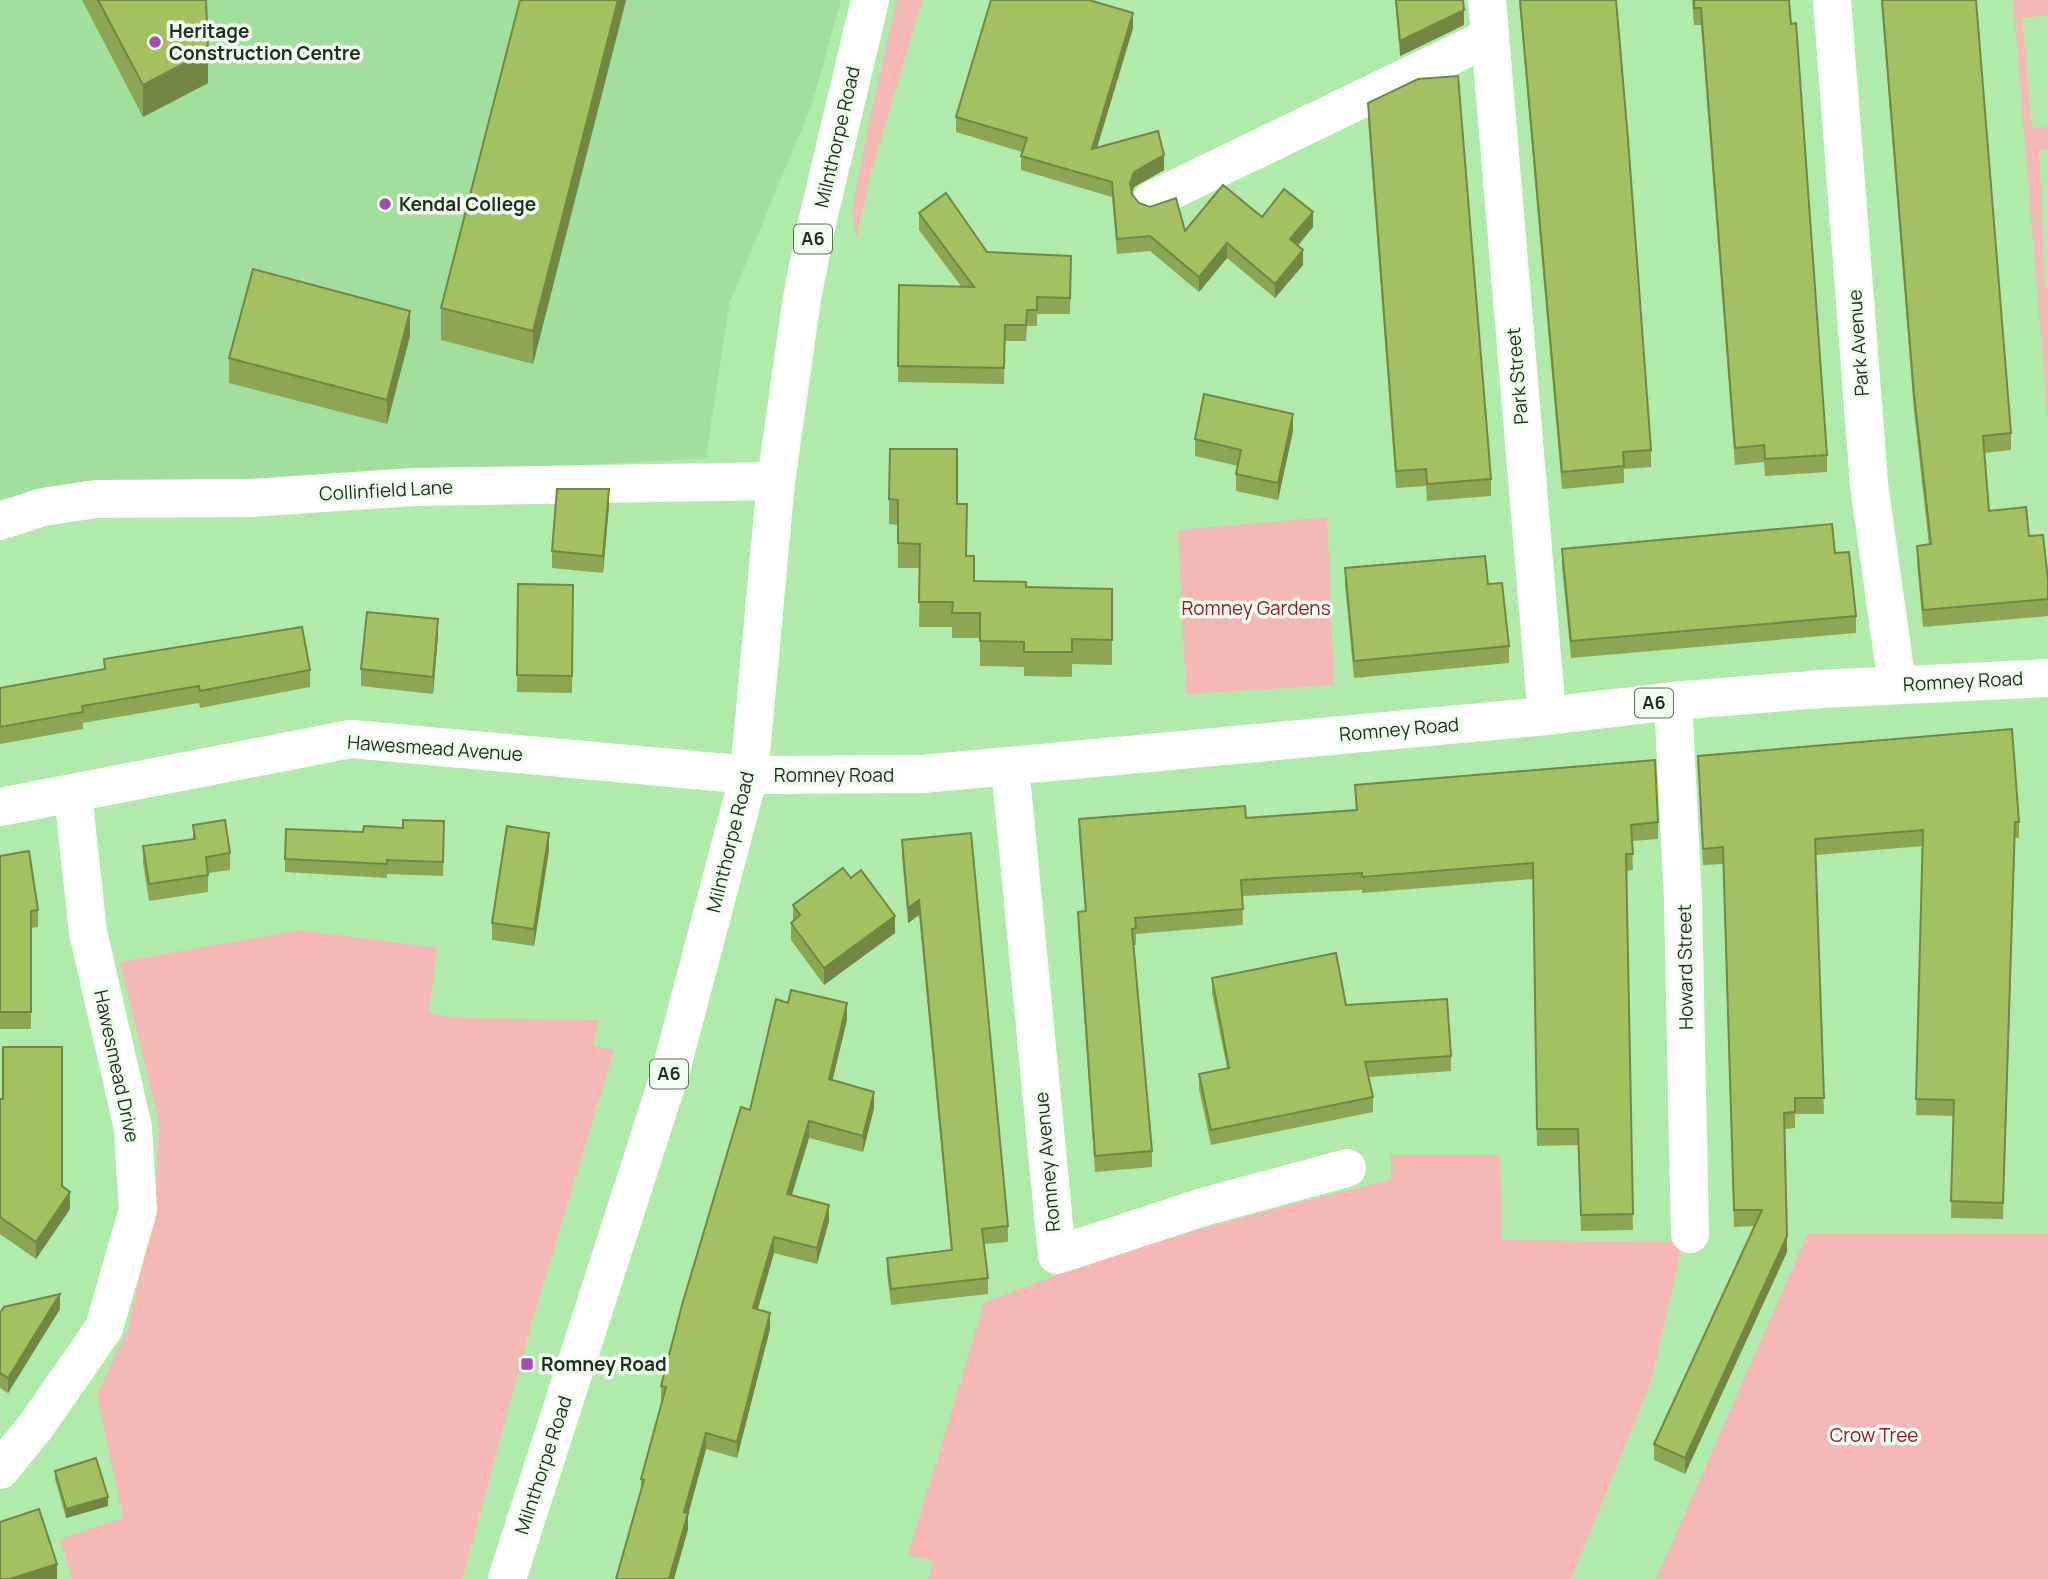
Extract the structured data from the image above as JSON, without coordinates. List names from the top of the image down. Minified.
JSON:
{"streets":{"main road":["Milnthorpe Road","A6","Park Avenue","Park Street","Collinfield Lane","Romney Road","Hawesmead Avenue","Howard Street","Hawesmead Drive","Romney Avenue"]},"crossings":[["Milnthorpe Road","Collinfield Lane"],["Milnthorpe Road","Romney Road"],["Milnthorpe Road","Hawesmead Avenue"],["Park Avenue","Romney Road"],["Park Street","Romney Road"],["Romney Road","Hawesmead Avenue"],["Romney Road","Howard Street"],["Romney Road","Romney Avenue"],["Hawesmead Avenue","Hawesmead Drive"]],"parks":["Romney Gardens","Crow Tree"],"places":{"other":["Heritage Construction Centre","Kendal College"],"transit":["Romney Road"]}}
